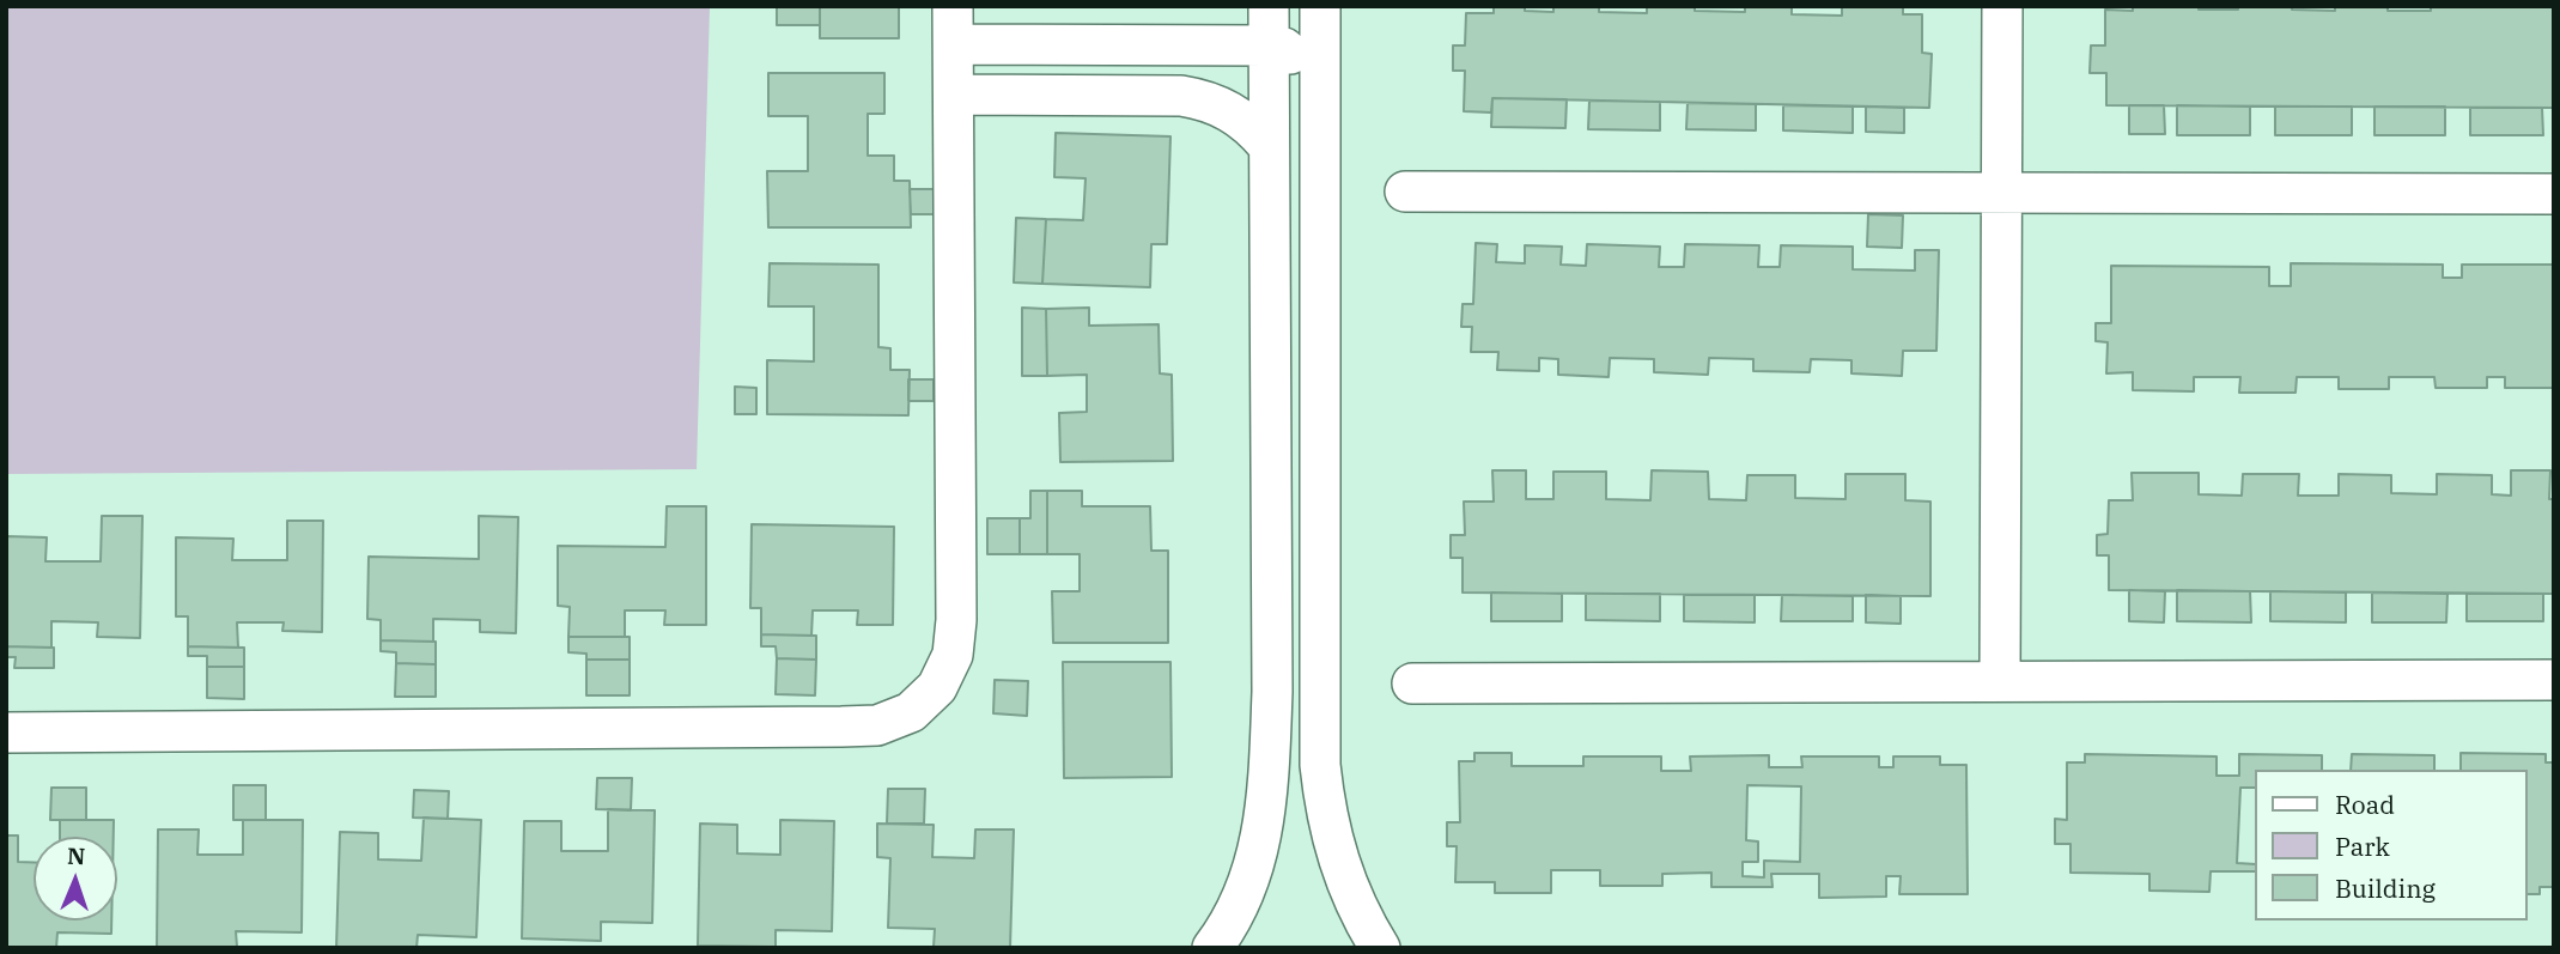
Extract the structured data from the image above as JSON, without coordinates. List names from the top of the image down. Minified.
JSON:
{"legend":["Road","Park","Building"],"north":"top"}
